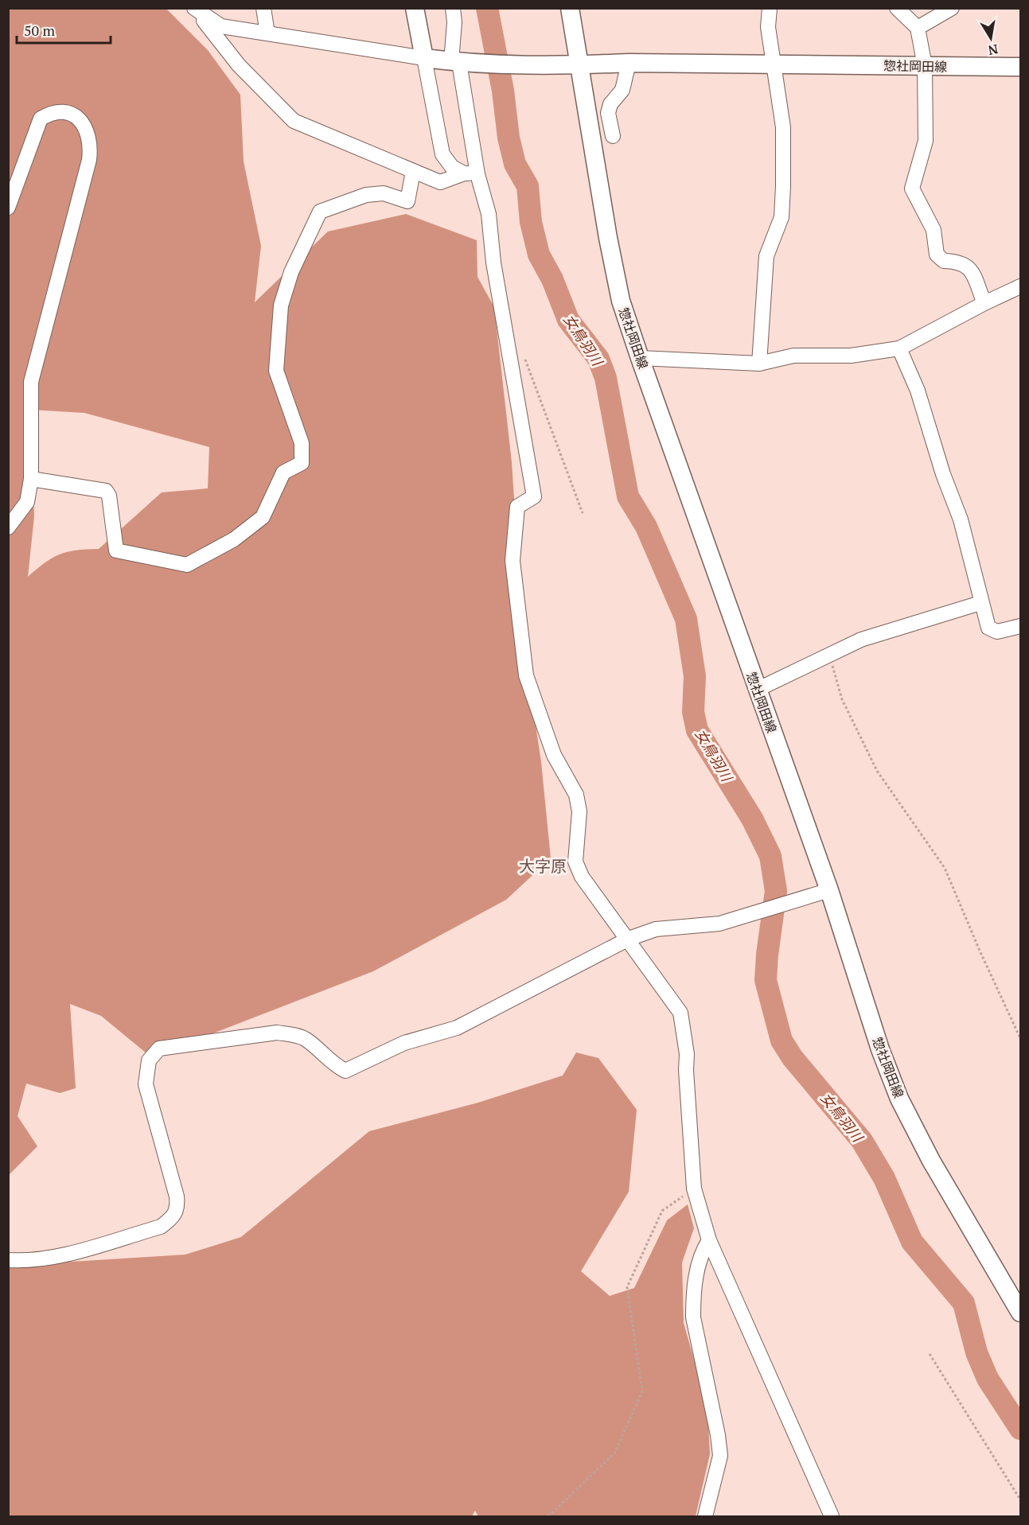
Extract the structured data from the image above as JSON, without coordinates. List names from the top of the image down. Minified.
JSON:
{"streets":{"main road":["惣社岡田線"]},"districts":["大字原"],"water":["女鳥羽川"],"scale_bar":"50 m","north":"bottom"}
